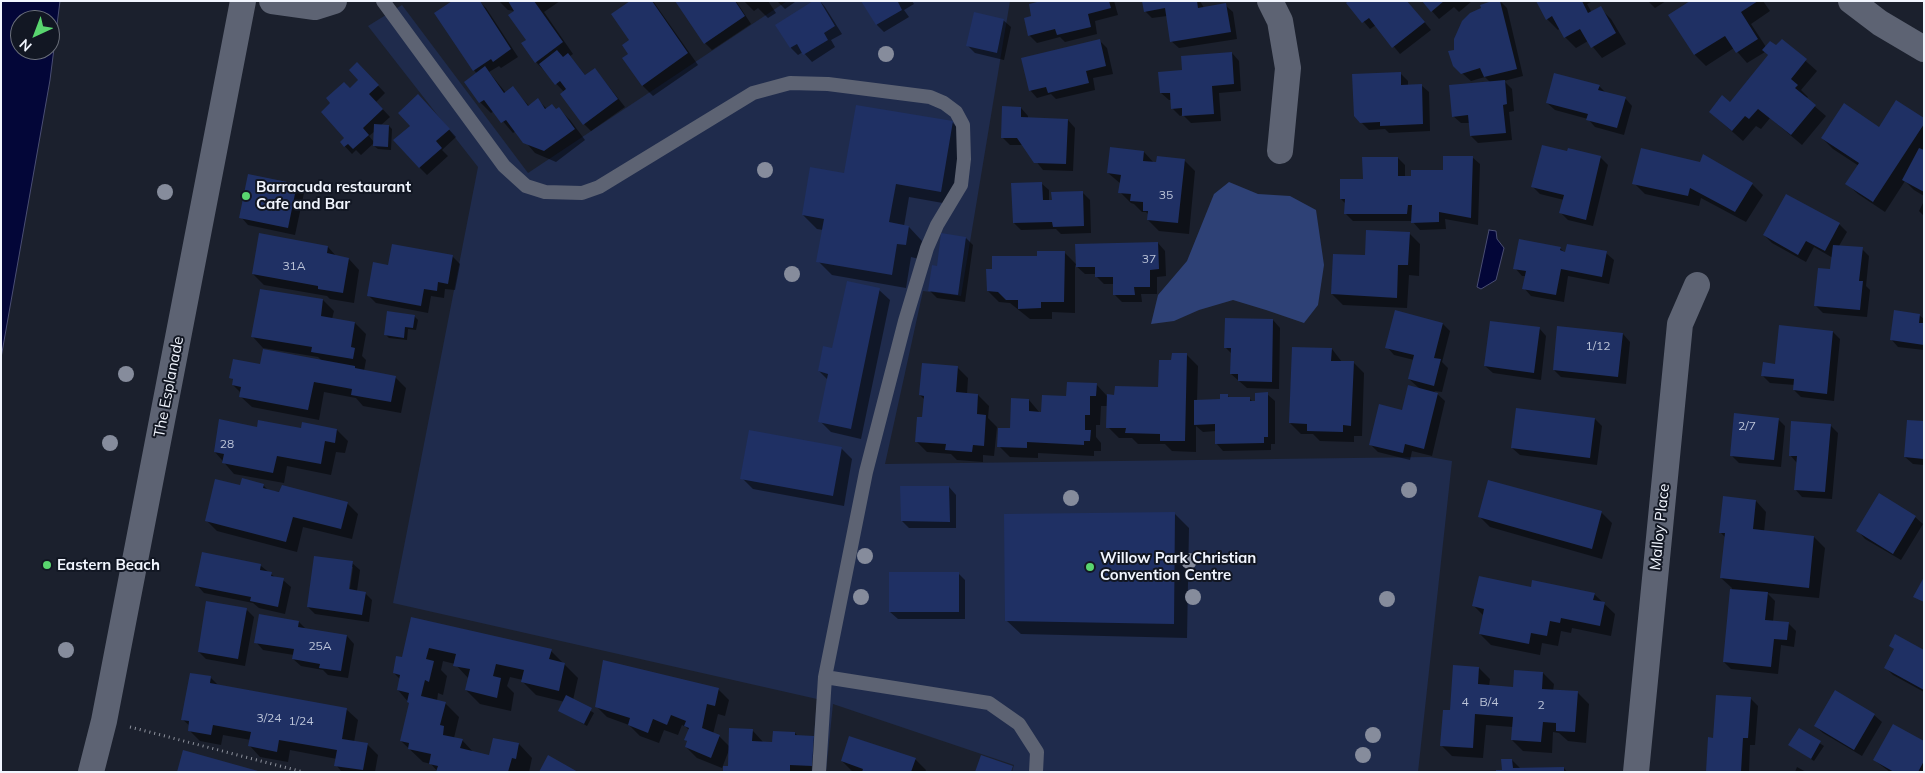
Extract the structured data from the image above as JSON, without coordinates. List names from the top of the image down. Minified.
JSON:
{"streets":{"street":["The Esplanade","Malloy Place"]},"places":["Barracuda restaurant Cafe and Bar","Eastern Beach","Willow Park Christian Convention Centre"],"house_numbers":["35","37","31A","1/12","2/7","28","25A","4","B/4","2","3/24","1/24"],"north":"bottom left"}
